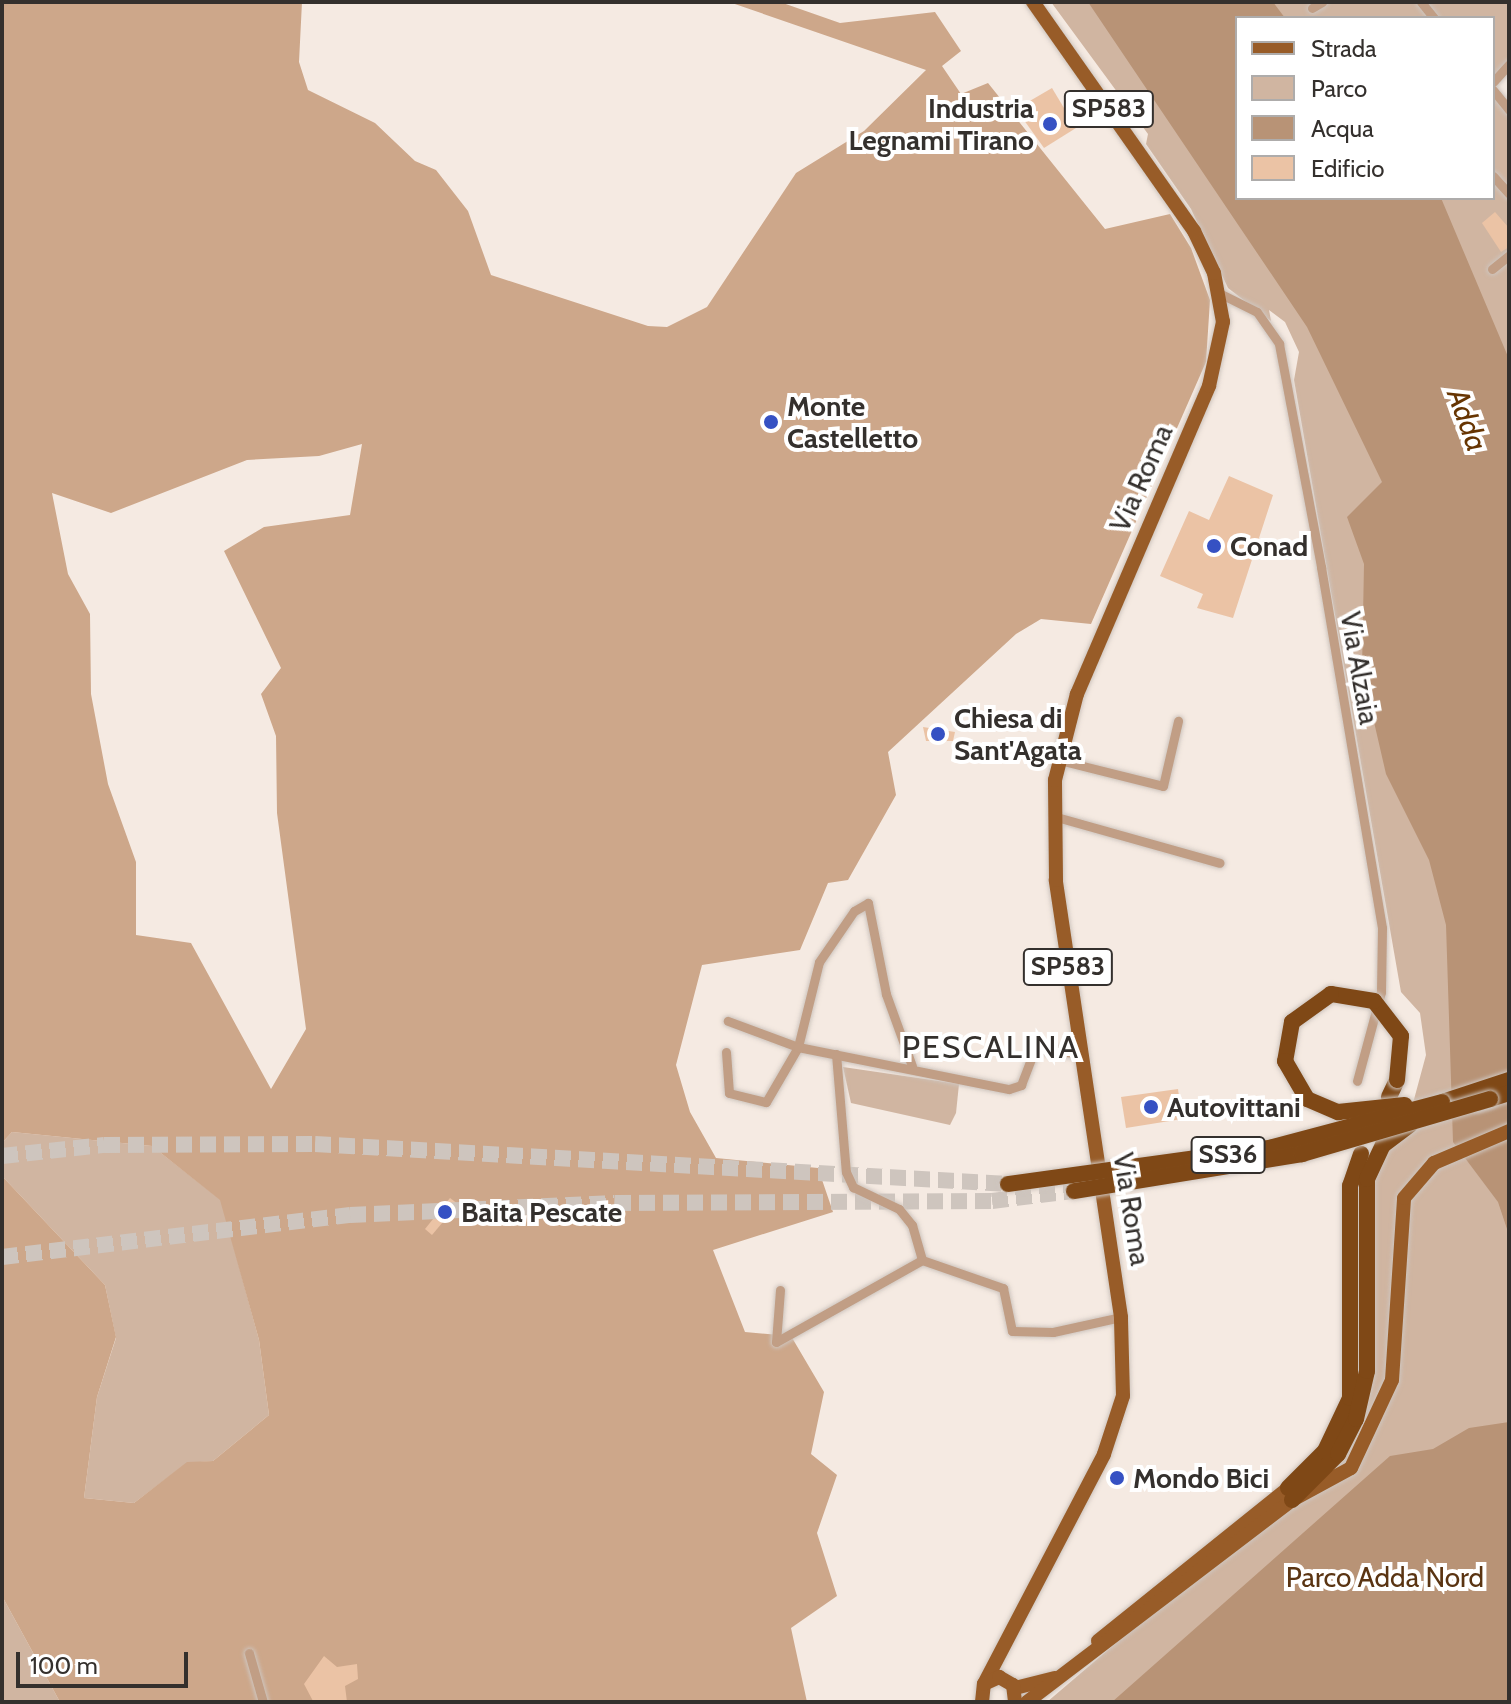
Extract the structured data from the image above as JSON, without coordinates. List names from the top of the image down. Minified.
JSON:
{"streets":{"highway":["SS36"],"main road":["SP583","Via Roma"],"street":["Via Alzaia"]},"crossings":[["Via Roma","Via Alzaia"]],"districts":["PESCALINA"],"water":["Adda"],"parks":["Parco Adda Nord"],"places":["Industria Legnami Tirano","Monte Castelletto","Conad","Chiesa di Sant'Agata","Autovittani","Baita Pescate","Mondo Bici"],"legend":["Strada","Parco","Acqua","Edificio"],"scale_bar":"100 m"}
